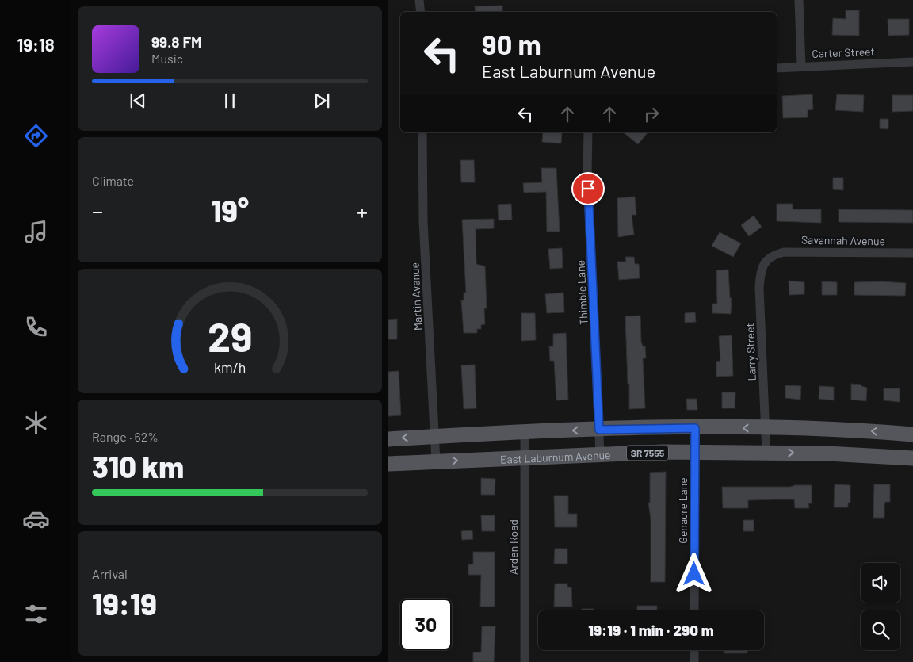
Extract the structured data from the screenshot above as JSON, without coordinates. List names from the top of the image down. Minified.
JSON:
{"streets":{"main road":["SR 7555","East Laburnum Avenue"],"street":["Carter Street","Savannah Avenue","Thimble Lane","Martin Avenue","Larry Street","Genacre Lane","Arden Road"]},"crossings":[["Savannah Avenue","Larry Street"],["Thimble Lane","SR 7555"],["Thimble Lane","East Laburnum Avenue"],["Martin Avenue","SR 7555"],["Martin Avenue","East Laburnum Avenue"],["Larry Street","SR 7555"],["Larry Street","East Laburnum Avenue"],["SR 7555","Genacre Lane"],["SR 7555","Arden Road"],["East Laburnum Avenue","Genacre Lane"],["East Laburnum Avenue","Arden Road"]],"page":{"tabs":"19:18","turn":["90 m","East Laburnum Avenue"],"song":["99.8 FM","Music"],"tile":["Climate",["Range · 62%","310 km"],["Arrival","19:19"]],"heat":["−","19°","+"],"limit":"30","trip":"19:19 · 1 min · 290 m","gauge":["29","km/h"]}}
